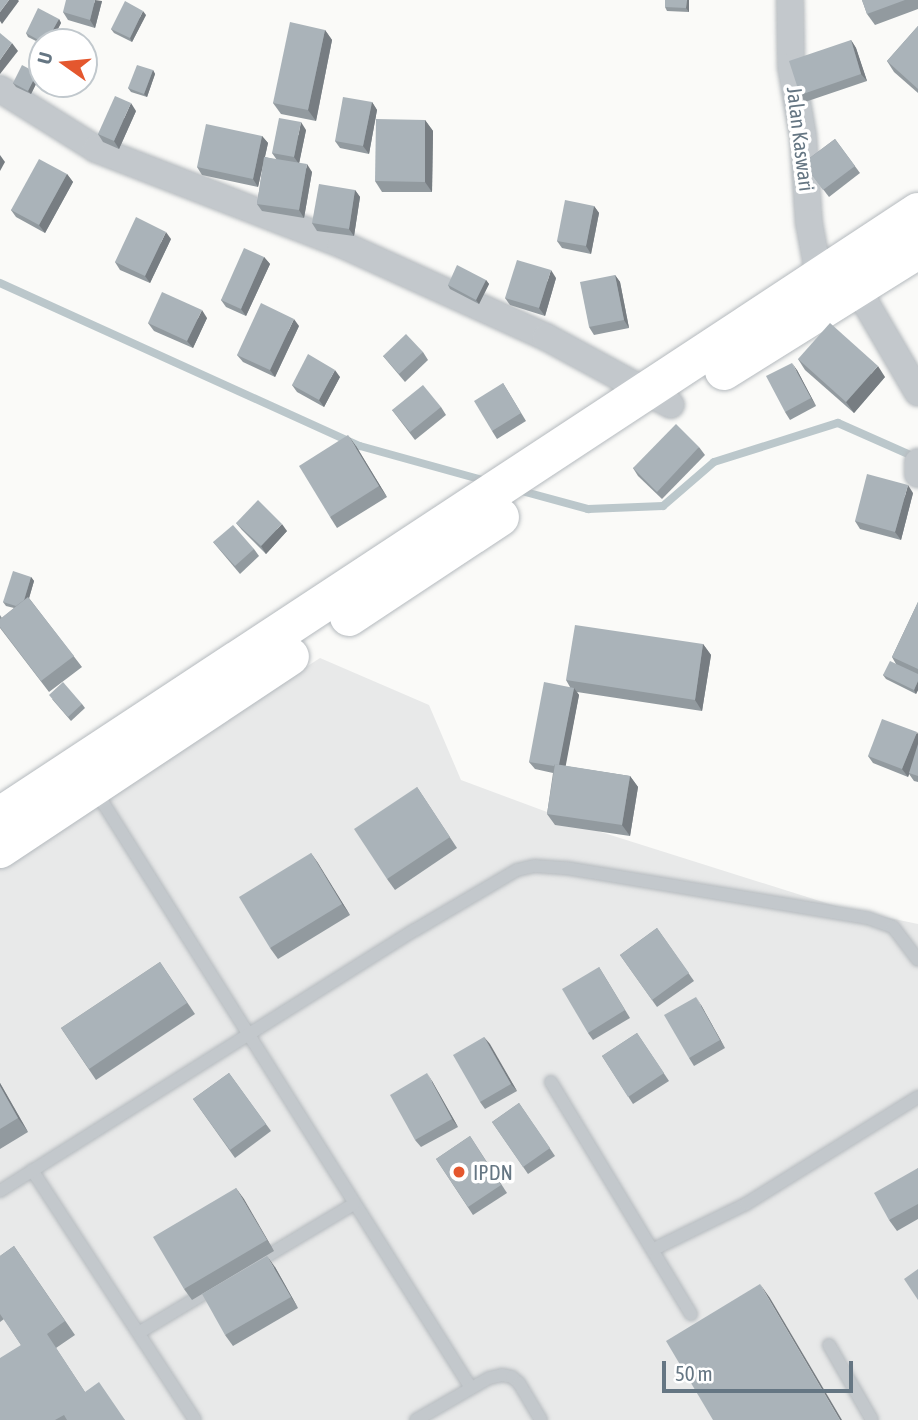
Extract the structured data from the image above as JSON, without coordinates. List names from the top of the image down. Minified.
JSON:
{"streets":{"street":["Jalan Kaswari"]},"places":["IPDN"],"scale_bar":"50 m","north":"left"}
